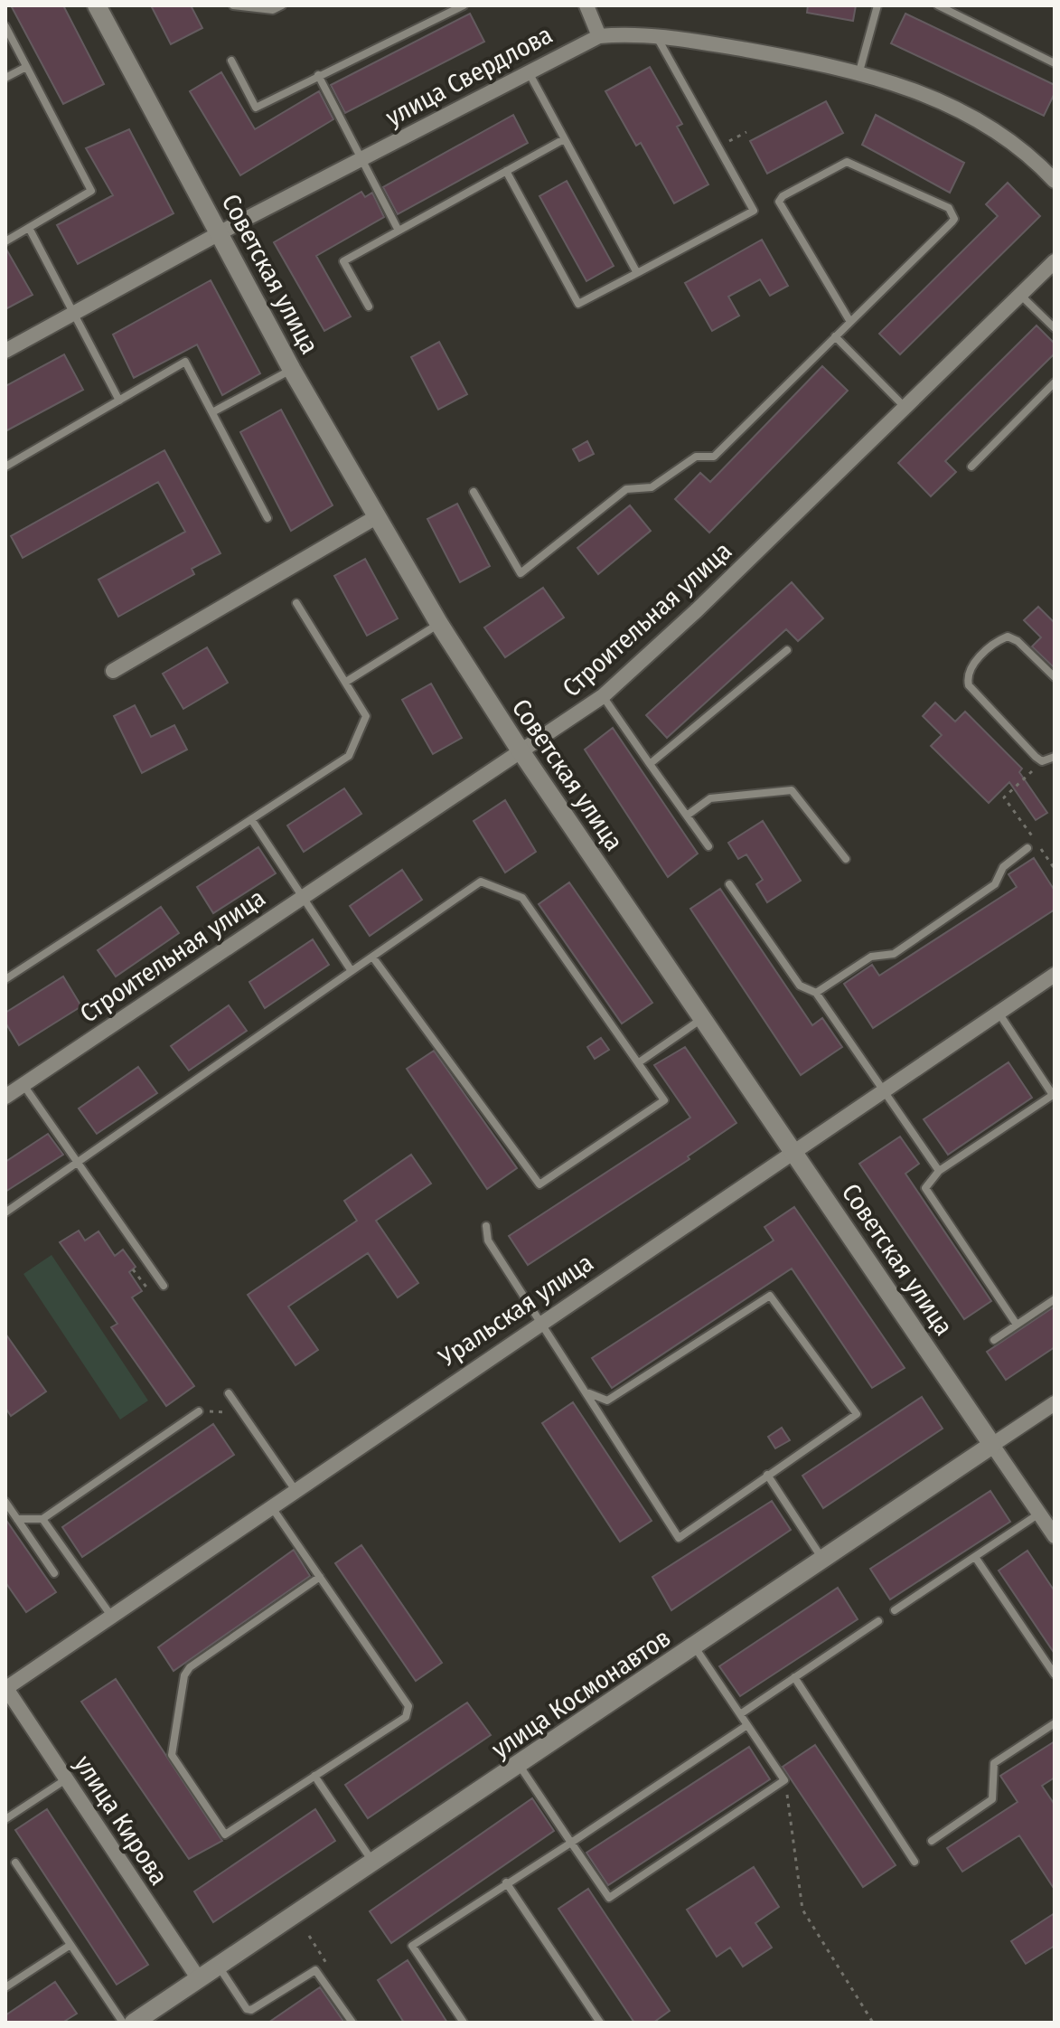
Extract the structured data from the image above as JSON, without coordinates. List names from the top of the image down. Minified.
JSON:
{"streets":{"street":["улица Свердлова","Советская улица","Строительная улица","Уральская улица","улица Космонавтов","улица Кирова"]},"crossings":[["улица Свердлова","Советская улица"],["Советская улица","Строительная улица"],["Советская улица","Уральская улица"],["Советская улица","улица Космонавтов"],["Уральская улица","улица Кирова"],["улица Космонавтов","улица Кирова"]]}
